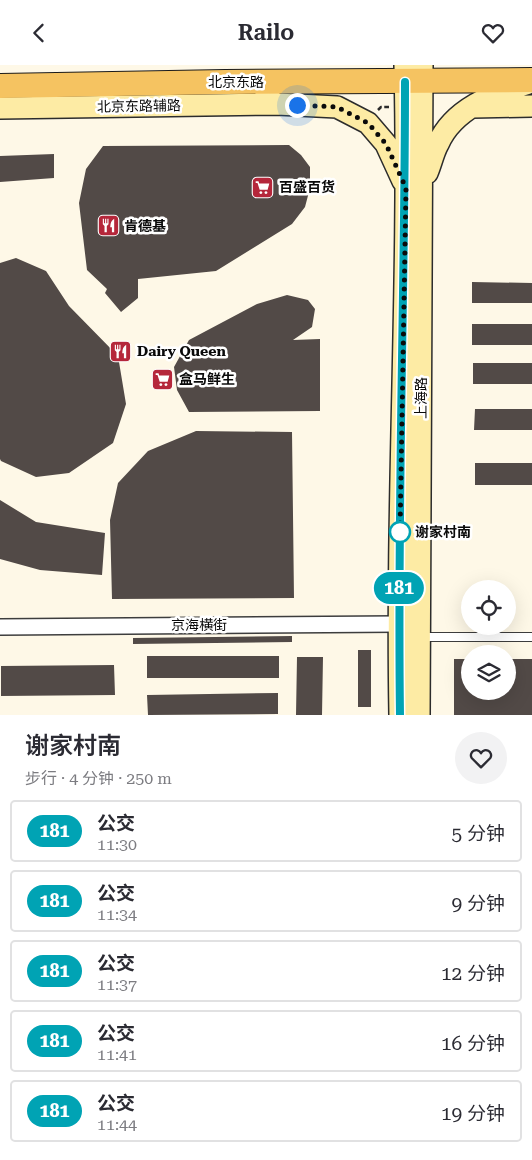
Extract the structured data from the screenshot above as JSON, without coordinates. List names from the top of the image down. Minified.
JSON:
{"streets":{"main road":["北京东路","北京东路辅路","上海路"],"street":["京海横街"]},"crossings":[["北京东路","上海路"],["北京东路辅路","上海路"],["上海路","京海横街"]],"places":{"supermarket":["百盛百货","盒马鲜生"],"restaurant":["肯德基","Dairy Queen"],"other":["谢家村南"]},"lines":["bus line 181"],"page":{"header":"Railo","on_map":"181","heading":["谢家村南","步行 · 4 分钟 · 250 m"],"list":[{"mark":"181","name":"公交","note":"11:30","value":"5 分钟"},{"mark":"181","name":"公交","note":"11:34","value":"9 分钟"},{"mark":"181","name":"公交","note":"11:37","value":"12 分钟"},{"mark":"181","name":"公交","note":"11:41","value":"16 分钟"},{"mark":"181","name":"公交","note":"11:44","value":"19 分钟"}]}}
